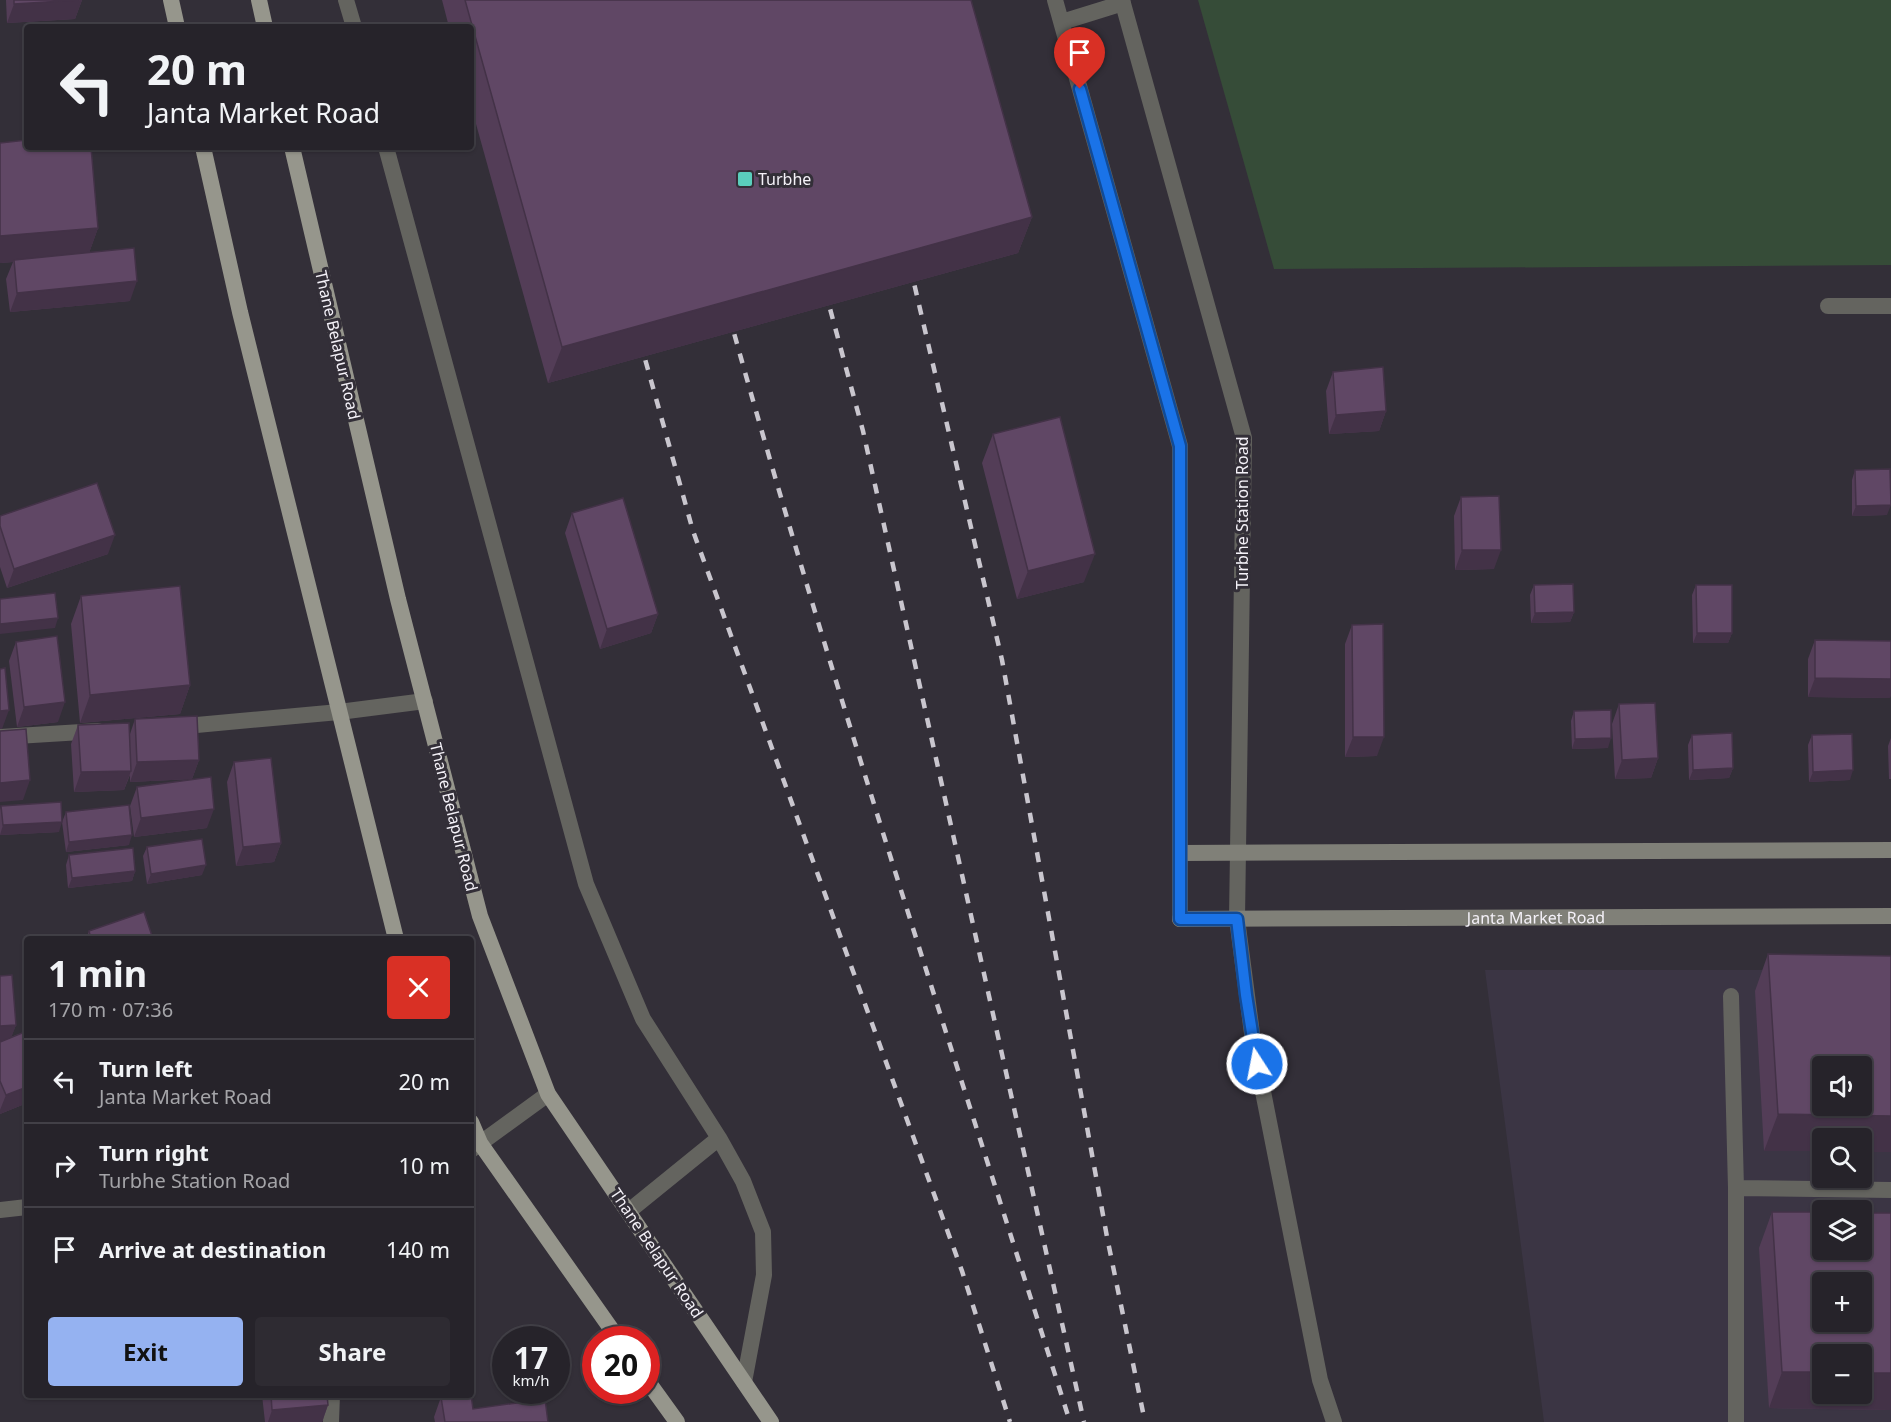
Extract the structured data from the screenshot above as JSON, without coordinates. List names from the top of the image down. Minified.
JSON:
{"streets":{"main road":["Thane Belapur Road","Janta Market Road"],"street":["Turbhe Station Road"]},"crossings":[["Turbhe Station Road","Janta Market Road"]],"places":{"transit":["Turbhe"]},"page":{"turn":["20 m","Janta Market Road"],"heading":["1 min","170 m · 07:36"],"list":[{"name":"Turn left","note":"Janta Market Road","value":"20 m"},{"name":"Turn right","note":"Turbhe Station Road","value":"10 m"},{"name":"Arrive at destination","value":"140 m"}],"map_buttons":["+","−"],"buttons":["Exit","Share"],"speed":"17 km/h","limit":"20"}}
